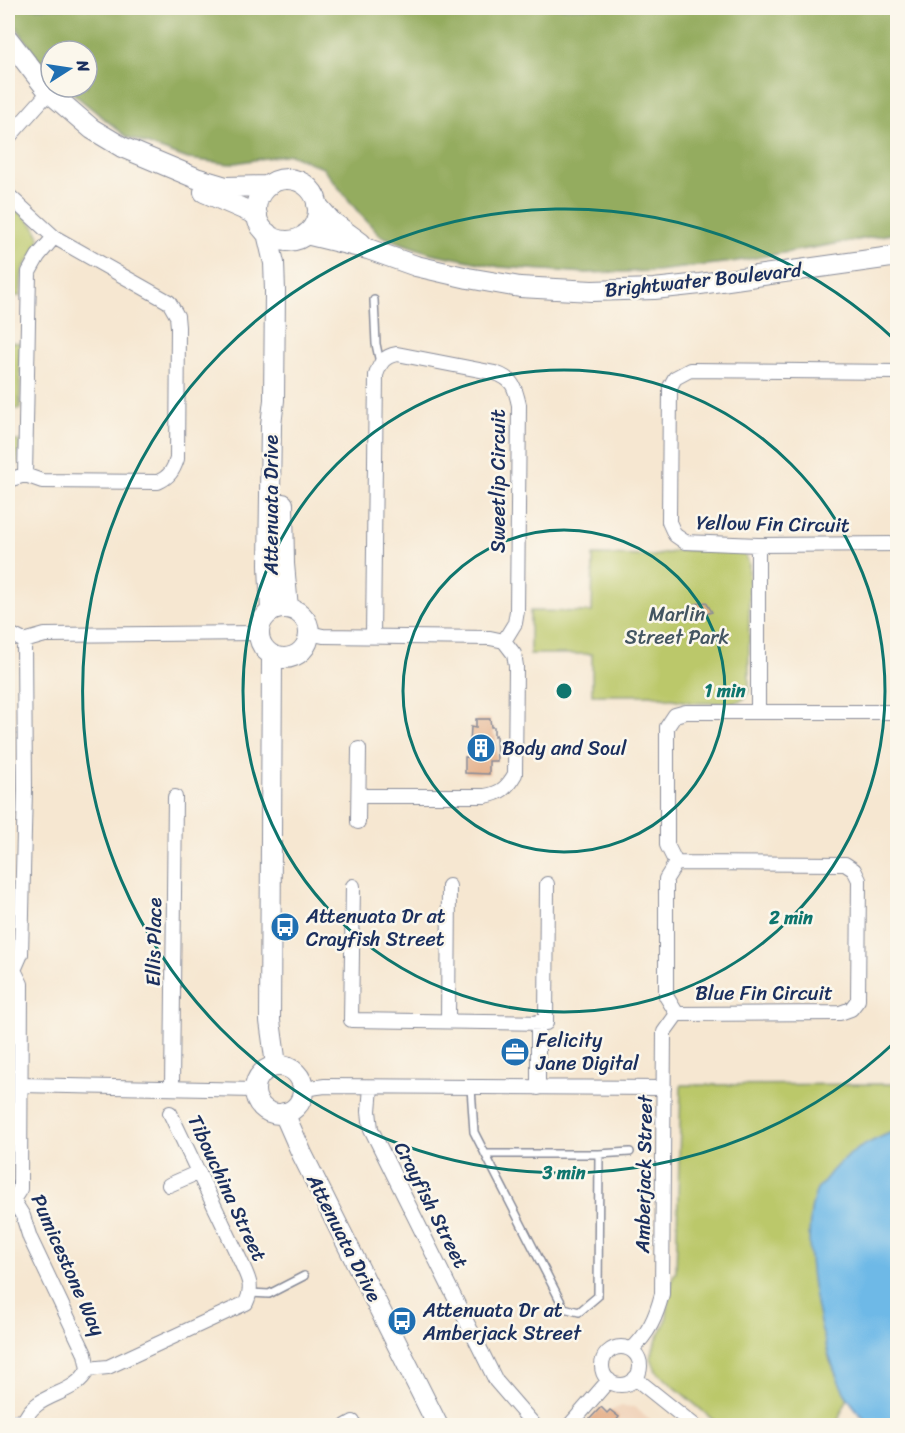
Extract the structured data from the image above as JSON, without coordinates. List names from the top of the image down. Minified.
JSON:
{"streets":{"street":["Brightwater Boulevard","Sweetlip Circuit","Attenuata Drive","Yellow Fin Circuit","Ellis Place","Blue Fin Circuit","Amberjack Street","Tibouchina Street","Crayfish Street","Pumicestone Way"]},"crossings":[["Brightwater Boulevard","Attenuata Drive"],["Blue Fin Circuit","Amberjack Street"],["Tibouchina Street","Pumicestone Way"]],"parks":["Marlin Street Park"],"places":{"building":["Body and Soul"],"bus stop":["Attenuata Dr at Crayfish Street","Attenuata Dr at Amberjack Street"],"office":["Felicity Jane Digital"]},"north":"right","rings":["1 min","2 min","3 min"]}
